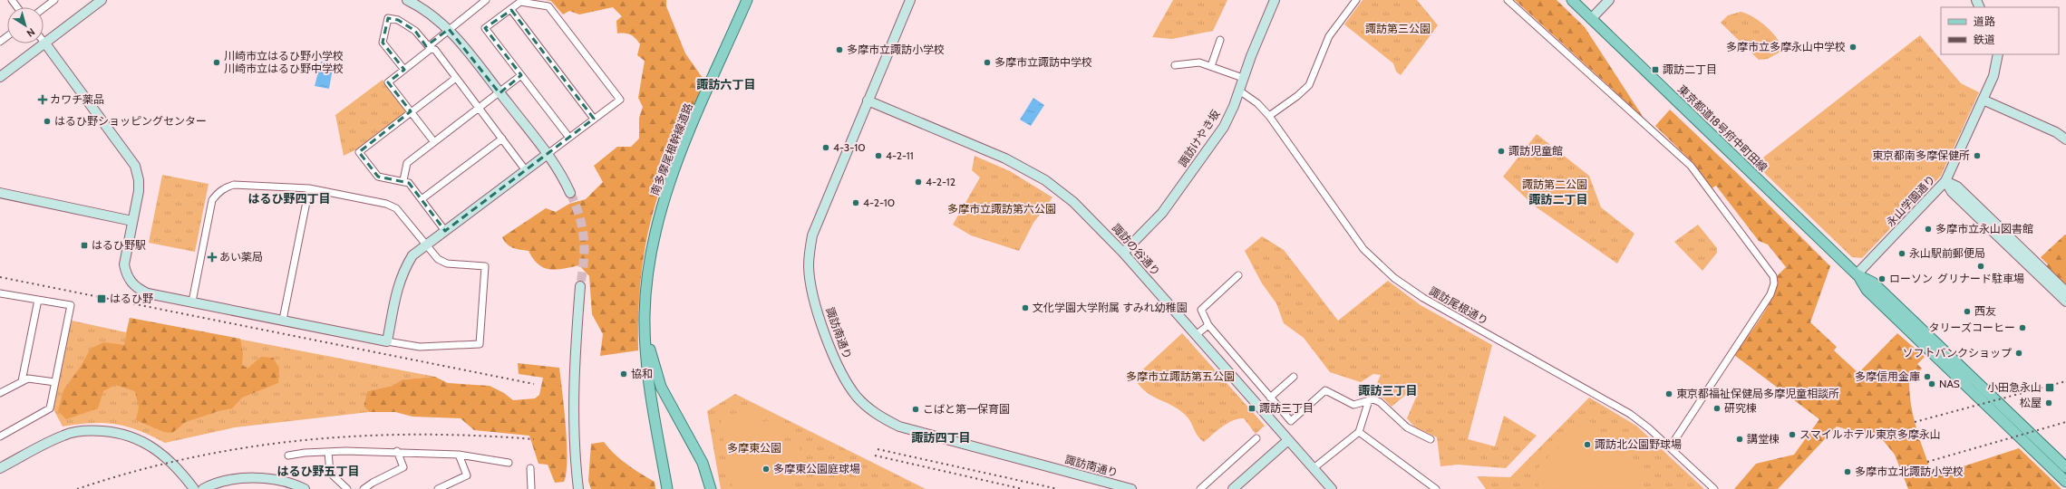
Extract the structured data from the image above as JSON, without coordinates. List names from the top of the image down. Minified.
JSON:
{"streets":{"main road":["東京都道18号府中町田線","南多摩尾根幹線道路"],"street":["諏訪けやき坂","永山学園通り","諏訪の谷通り","諏訪尾根通り","諏訪南通り"]},"crossings":[["東京都道18号府中町田線","永山学園通り"],["諏訪けやき坂","諏訪の谷通り"],["諏訪けやき坂","諏訪尾根通り"],["諏訪の谷通り","諏訪南通り"]],"districts":["諏訪六丁目","はるひ野四丁目","諏訪二丁目","諏訪三丁目","諏訪四丁目","はるひ野五丁目"],"parks":["諏訪第三公園","諏訪第二公園","多摩市立諏訪第六公園","多摩市立諏訪第五公園","多摩東公園"],"places":{"other":["多摩市立多摩永山中学校","多摩市立諏訪小学校","川崎市立はるひ野小学校 川崎市立はるひ野中学校","多摩市立諏訪中学校","はるひ野ショッピングセンター","4-3-10","諏訪児童館","4-2-11","東京都南多摩保健所","4-2-12","4-2-10","多摩市立永山図書館","永山駅前郵便局","グリナード駐車場","ローソン","文化学園大学附属 すみれ幼稚園","西友","タリーズコーヒー","ソフトバンクショップ","協和","多摩信用金庫","NAS","東京都福祉保健局多摩児童相談所","松屋","研究棟","こばと第一保育園","スマイルホテル東京多摩永山","講堂棟","諏訪北公園野球場","多摩東公園庭球場","多摩市立北諏訪小学校"],"transit":["諏訪二丁目","はるひ野駅","はるひ野","小田急永山","諏訪三丁目"],"health":["カワチ薬品","あい薬局"]},"legend":["道路","鉄道"],"north":"bottom right"}
